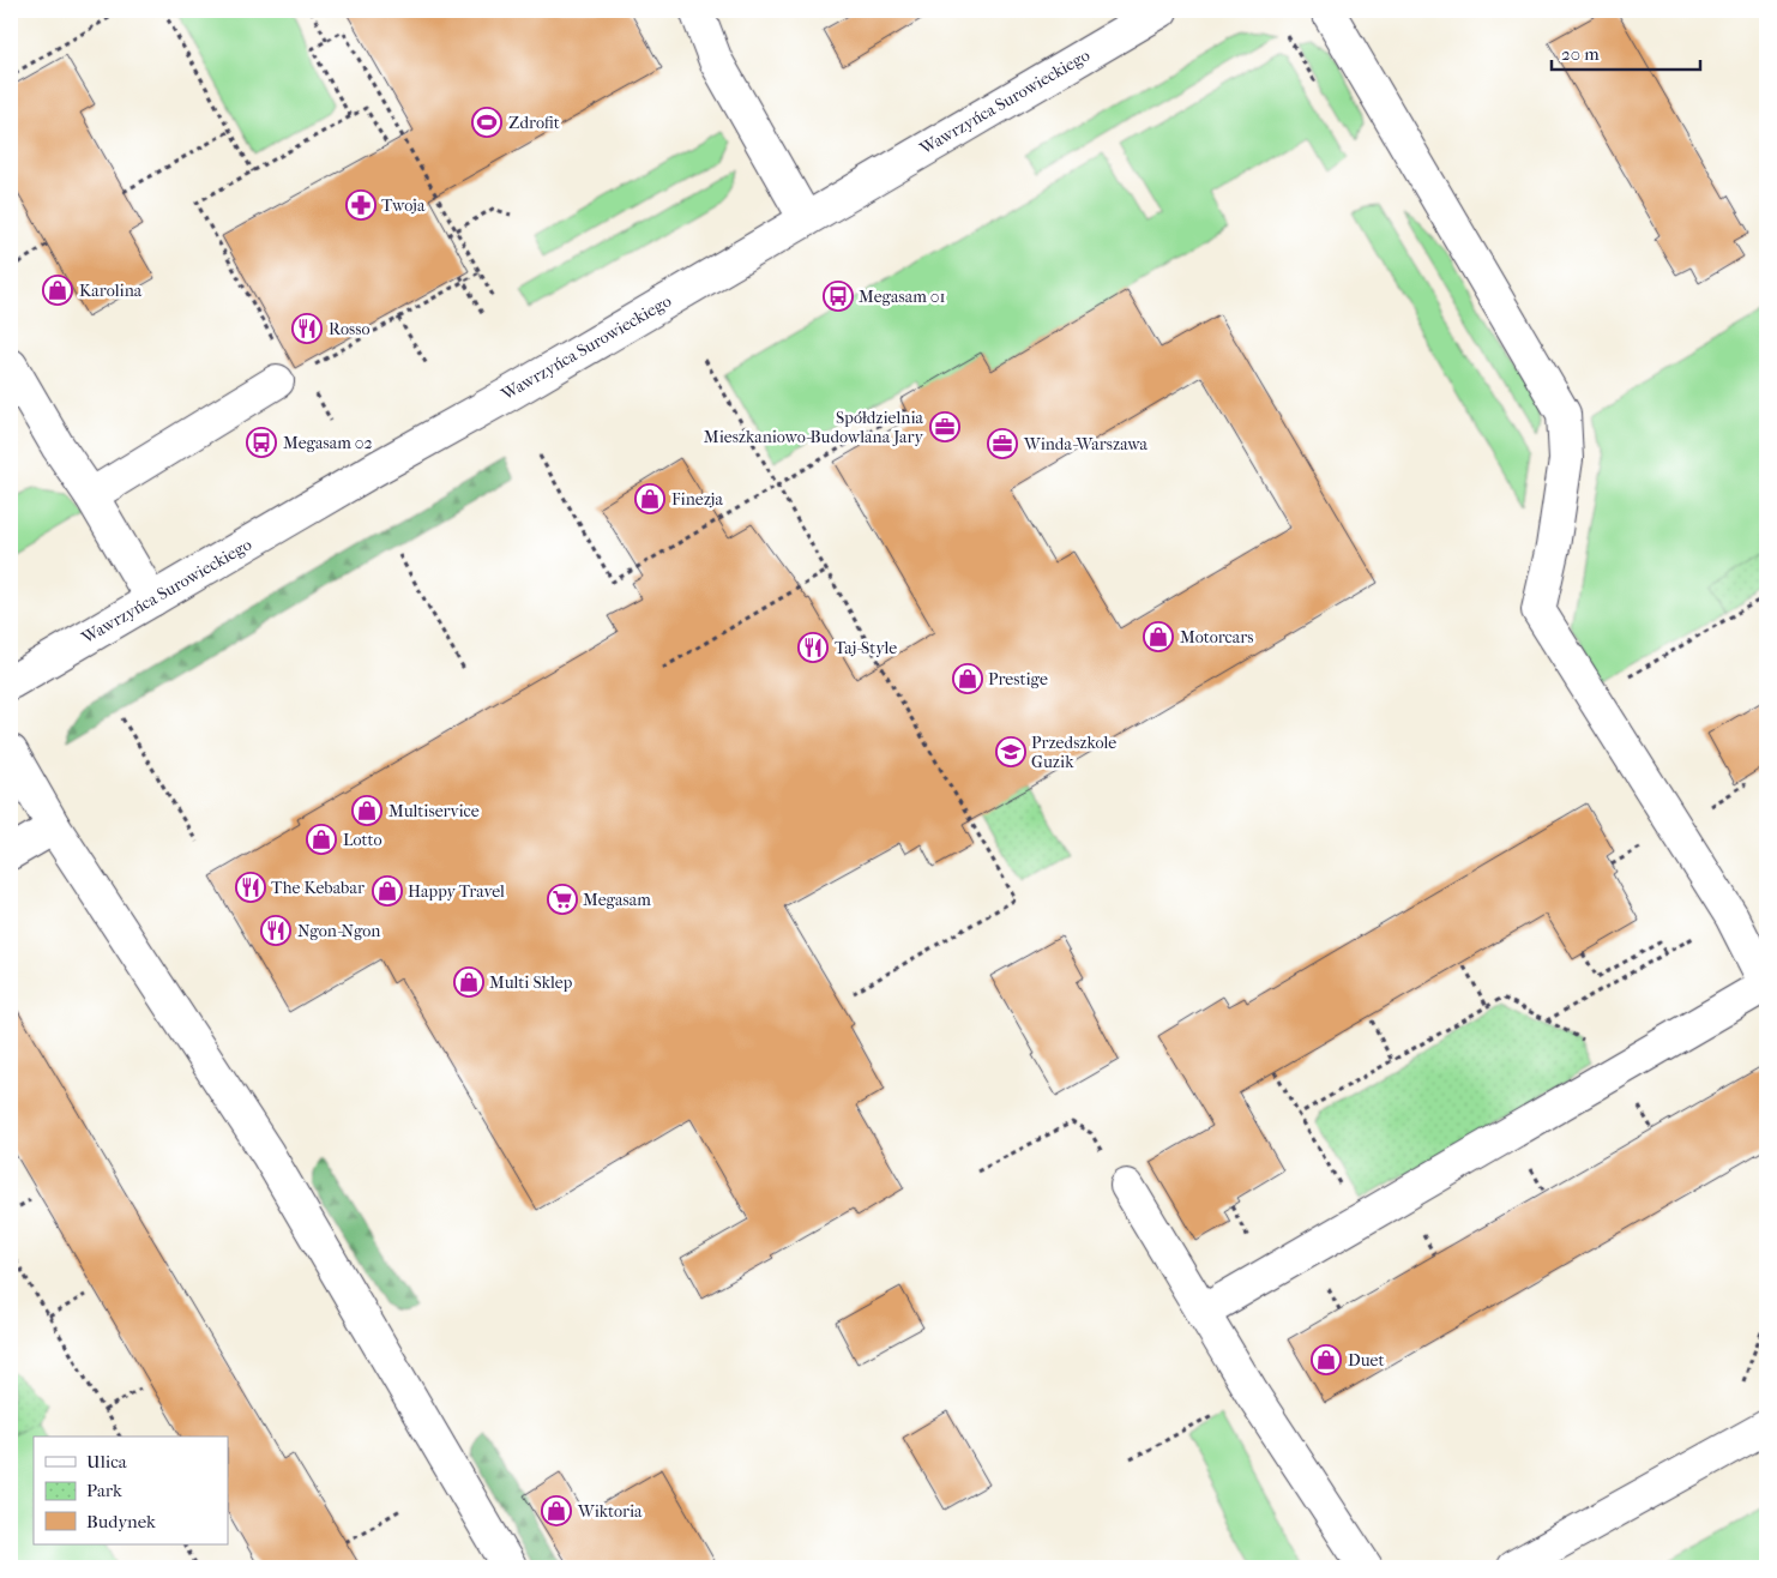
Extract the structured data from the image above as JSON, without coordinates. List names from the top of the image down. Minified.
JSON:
{"streets":{"street":["Wawrzyńca Surowieckiego"]},"places":{"sports":["Zdrofit"],"pharmacy":["Twoja"],"shop":["Karolina","Finezja","Motorcars","Prestige","Multiservice","Lotto","Happy Travel","Multi Sklep","Duet","Wiktoria"],"bus stop":["Megasam 01","Megasam 02"],"restaurant":["Rosso","Taj-Style","The Kebabar","Ngon-Ngon"],"office":["Spółdzielnia Mieszkaniowo-Budowlana Jary","Winda-Warszawa"],"school or university":["Przedszkole Guzik"],"supermarket":["Megasam"]},"legend":["Ulica","Park","Budynek"],"scale_bar":"20 m"}
